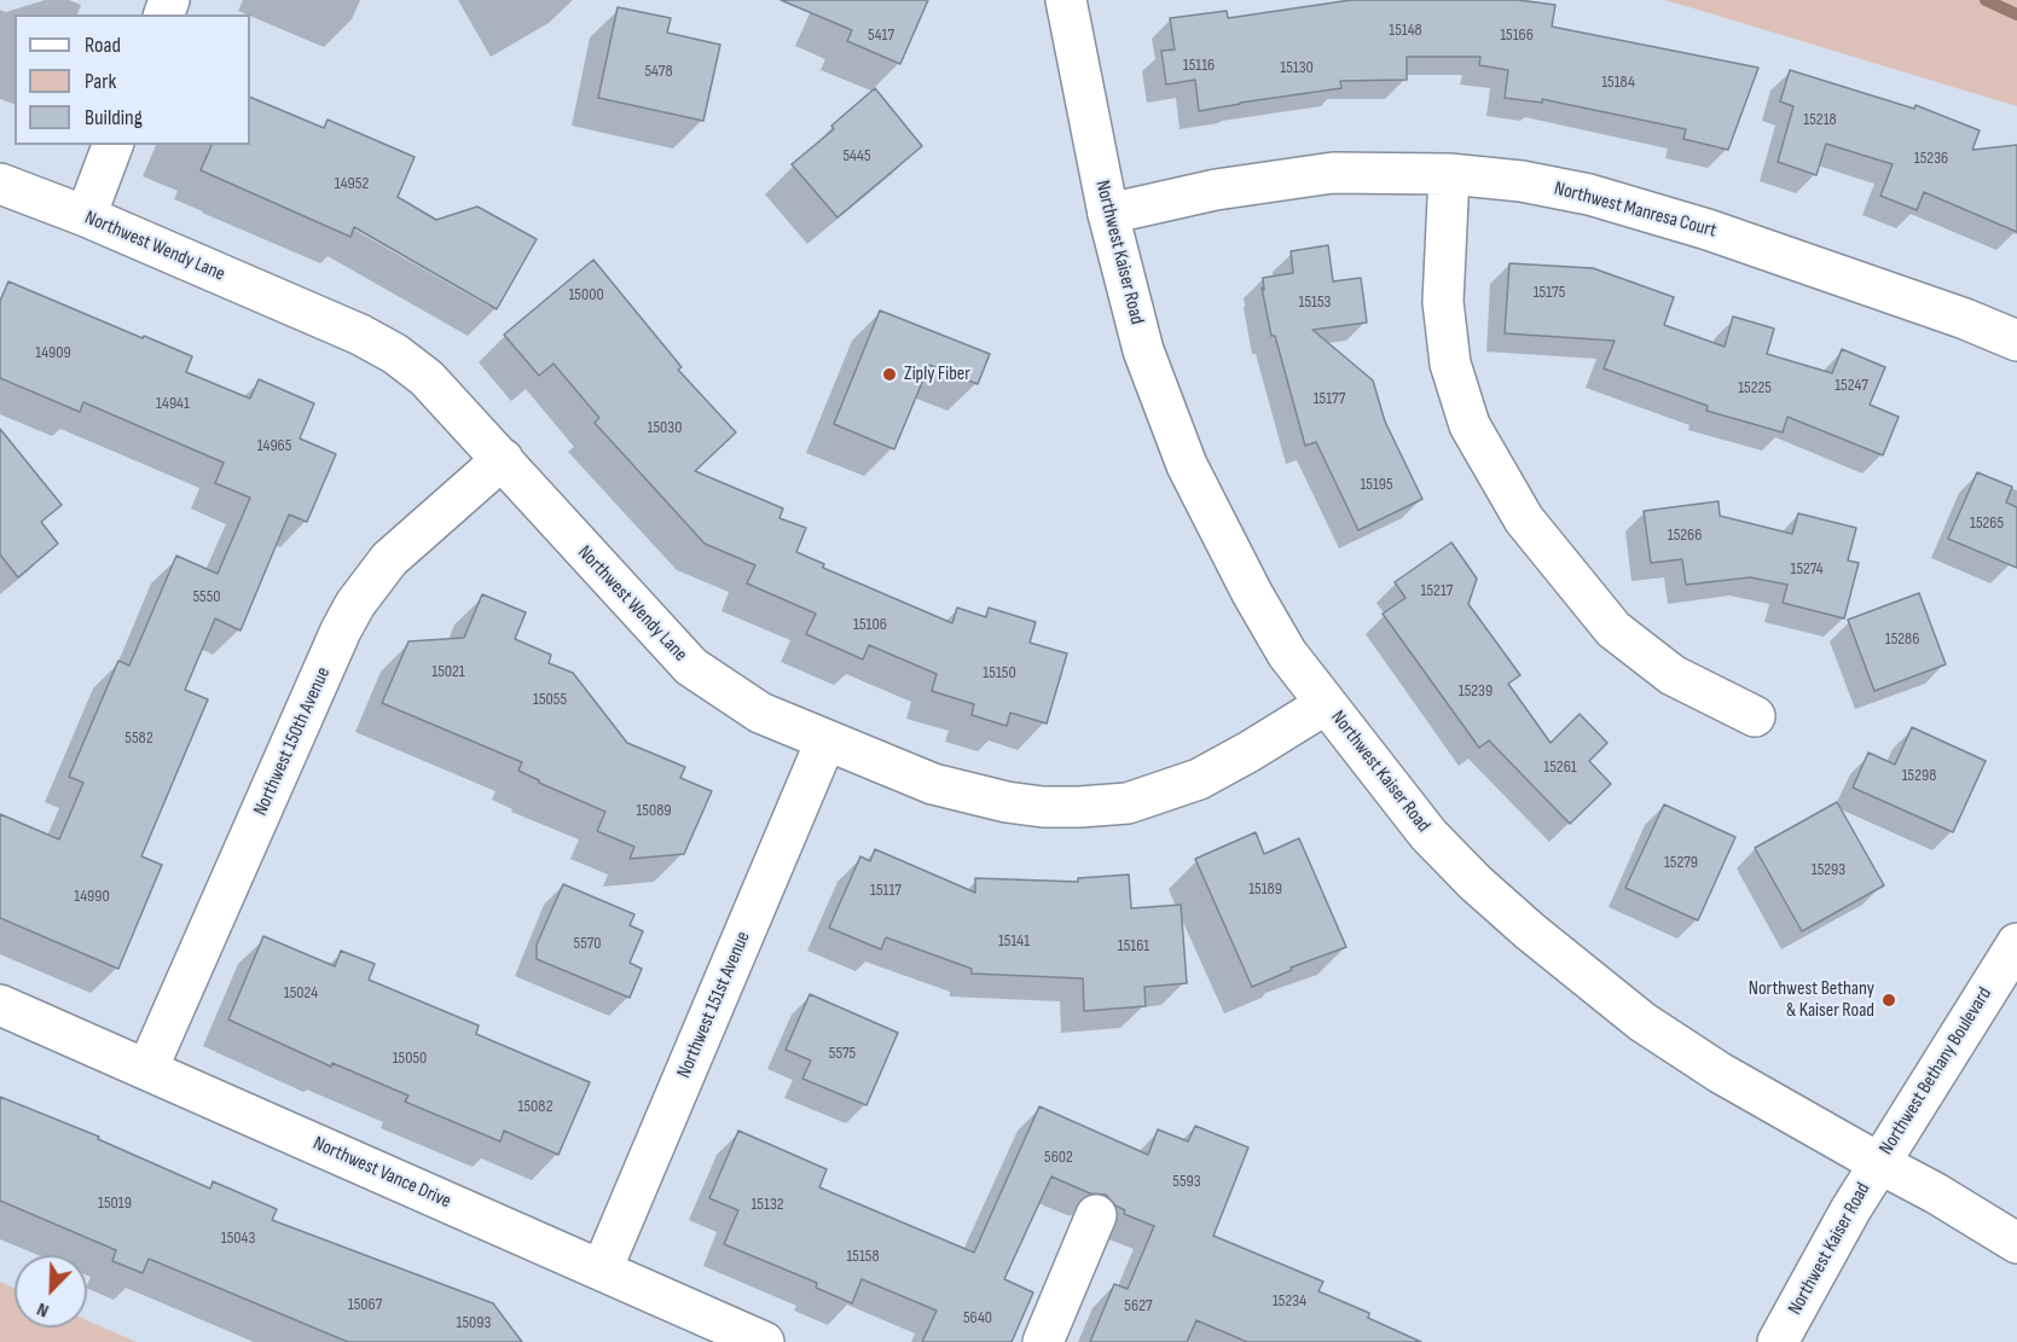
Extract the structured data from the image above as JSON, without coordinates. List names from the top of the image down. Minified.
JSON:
{"streets":{"street":["Northwest Manresa Court","Northwest Wendy Lane","Northwest Kaiser Road","Northwest 150th Avenue","Northwest 151st Avenue","Northwest Bethany Boulevard","Northwest Vance Drive"]},"crossings":[["Northwest Manresa Court","Northwest Kaiser Road"],["Northwest Wendy Lane","Northwest Kaiser Road"],["Northwest Wendy Lane","Northwest 150th Avenue"],["Northwest Wendy Lane","Northwest 151st Avenue"],["Northwest Kaiser Road","Northwest Bethany Boulevard"],["Northwest 150th Avenue","Northwest Vance Drive"],["Northwest 151st Avenue","Northwest Vance Drive"]],"places":["Ziply Fiber","Northwest Bethany & Kaiser Road"],"house_numbers":["15148","5417","15166","15116","15130","5478","15184","15218","5445","15236","14952","15175","15000","15153","14909","15247","15225","15177","14941","15030","14965","15195","15265","15266","15274","15217","5550","15106","15286","15021","15150","15239","15055","5582","15261","15298","15089","15279","15293","15189","15117","14990","15141","5570","15161","15024","5575","15050","15082","5602","5593","15019","15132","15043","15158","15234","15067","5627","5640","15093"],"legend":["Road","Park","Building"],"north":"bottom left"}
